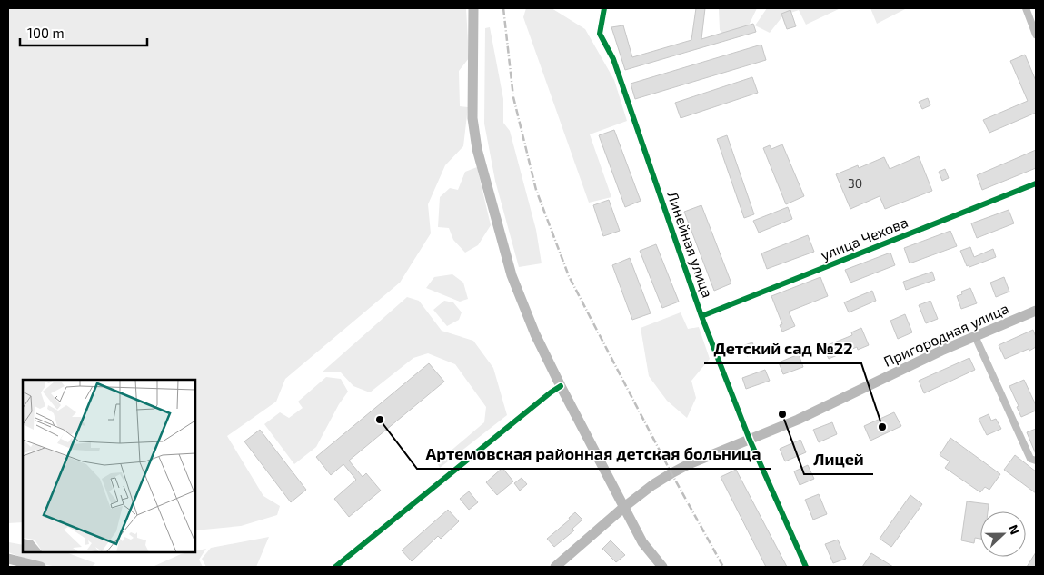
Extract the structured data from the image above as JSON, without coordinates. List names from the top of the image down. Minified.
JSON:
{"streets":{"main road":["Пригородная улица"],"street":["улица Чехова","Линейная улица"]},"crossings":[["улица Чехова","Линейная улица"],["Линейная улица","Пригородная улица"]],"places":["Лицей","Артемовская районная детская больница","Детский сад №22"],"house_numbers":["30"],"scale_bar":"100 m","north":"right"}
